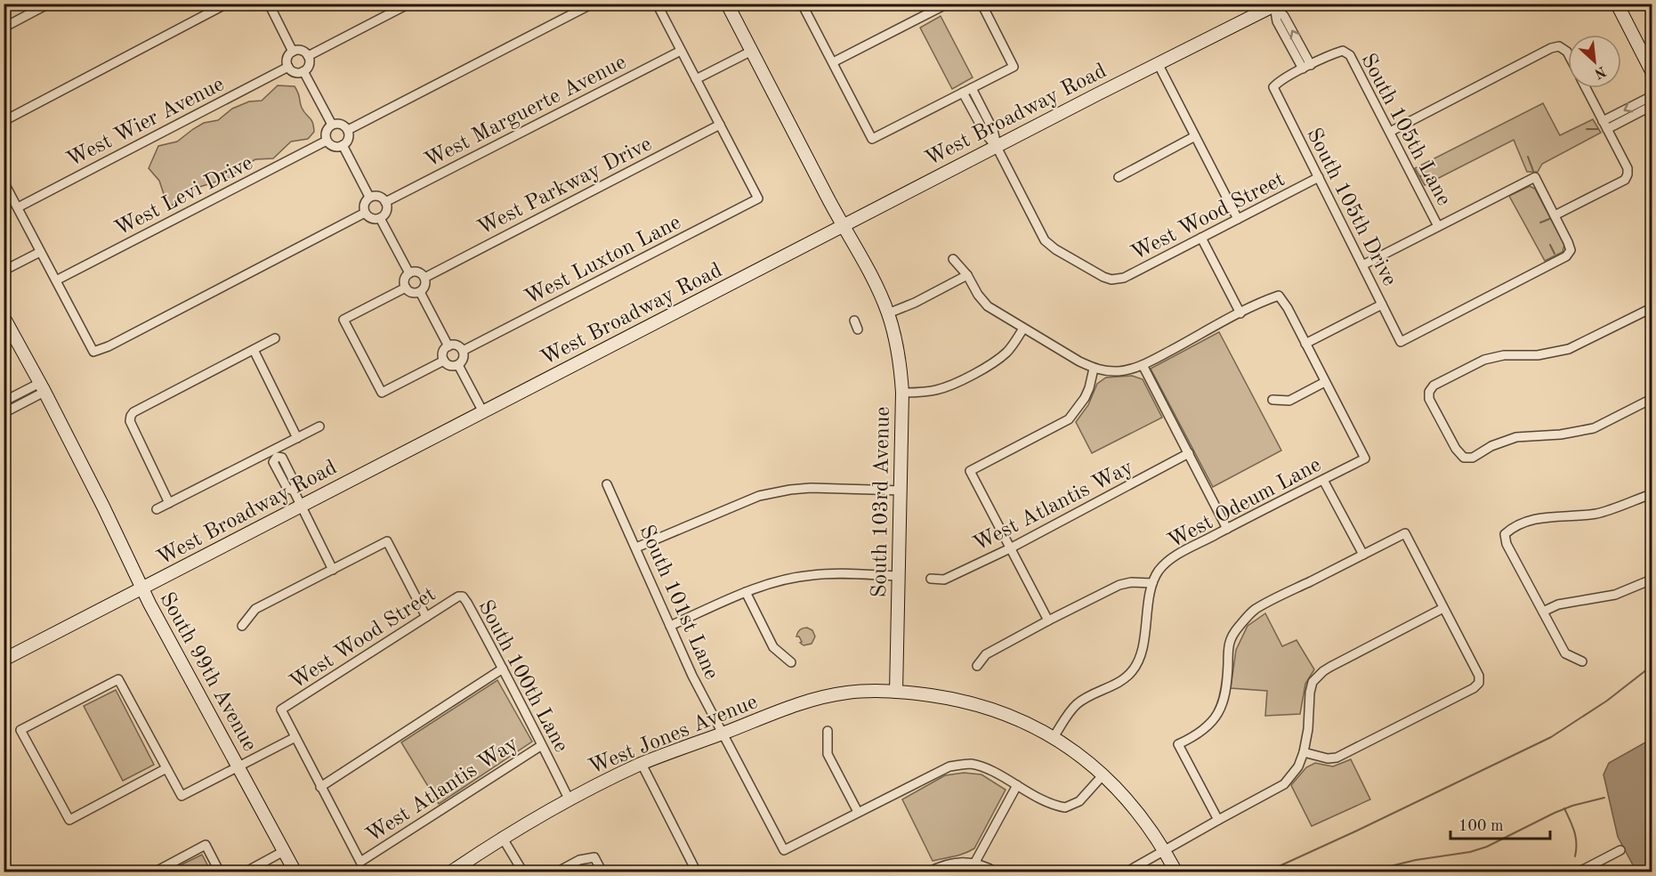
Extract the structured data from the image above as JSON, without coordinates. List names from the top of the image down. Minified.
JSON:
{"streets":{"main road":["West Broadway Road","South 103rd Avenue","South 99th Avenue","West Jones Avenue"],"street":["West Marguerte Avenue","West Wier Avenue","South 105th Lane","West Parkway Drive","West Levi Drive","South 105th Drive","West Wood Street","West Luxton Lane","West Odeum Lane","West Atlantis Way","South 101st Lane","South 100th Lane"]},"crossings":[["West Broadway Road","West Wood Street"],["West Broadway Road","South 103rd Avenue"],["West Broadway Road","South 99th Avenue"],["South 105th Lane","South 105th Drive"],["West Parkway Drive","West Luxton Lane"],["South 105th Drive","West Wood Street"],["West Wood Street","South 100th Lane"],["South 103rd Avenue","West Jones Avenue"],["West Atlantis Way","South 100th Lane"],["South 101st Lane","West Jones Avenue"],["South 100th Lane","West Jones Avenue"]],"scale_bar":"100 m","north":"bottom right"}
